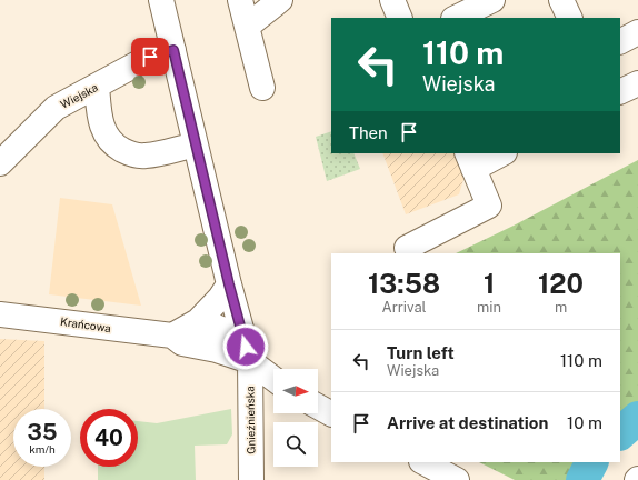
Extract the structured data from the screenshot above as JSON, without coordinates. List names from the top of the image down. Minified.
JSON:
{"streets":{"street":["Wiejska","Krańcowa","Gnieźnieńska"]},"crossings":[["Wiejska","Gnieźnieńska"],["Krańcowa","Gnieźnieńska"]],"north":"right","page":{"turn":["110 m","Wiejska"],"then":"Then","eta":["13:58","Arrival","1","min","120","m"],"list":[{"name":"Turn left","note":"Wiejska","value":"110 m"},{"name":"Arrive at destination","value":"10 m"}],"speed":"35 km/h","limit":"40"}}
